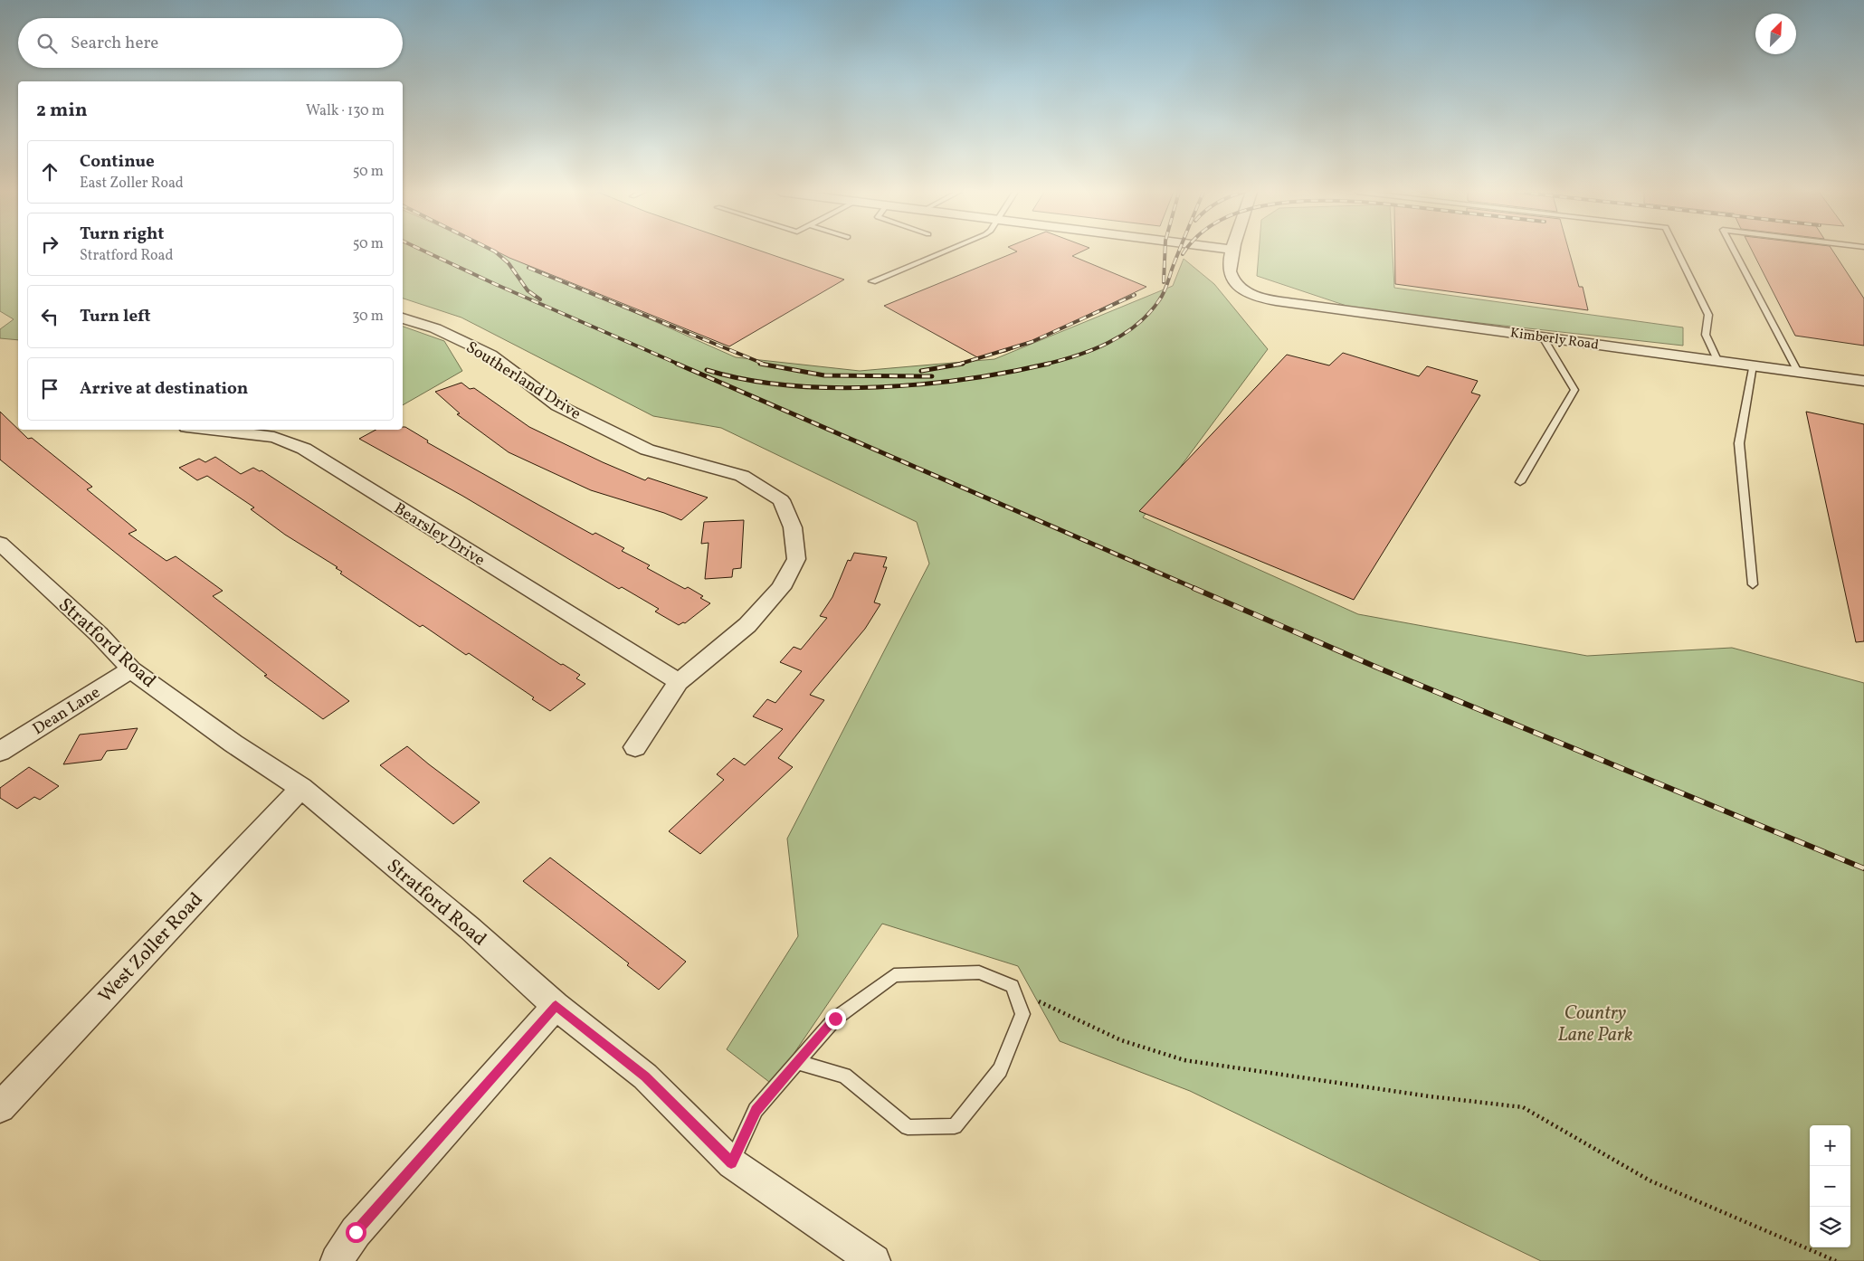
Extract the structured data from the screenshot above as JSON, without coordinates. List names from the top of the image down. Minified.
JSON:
{"streets":{"street":["Kimberly Road","Southerland Drive","Bearsley Drive","Stratford Road","Dean Lane","West Zoller Road"]},"crossings":[["Southerland Drive","Bearsley Drive"],["Stratford Road","Dean Lane"],["Stratford Road","West Zoller Road"]],"parks":["Country Lane Park"],"north":"top right","page":{"search":"Search here","heading":["2 min","Walk · 130 m"],"list":[["Continue","East Zoller Road","50 m"],["Turn right","Stratford Road","50 m"],["Turn left","30 m"],"Arrive at destination"],"map_buttons":["+","−"]}}
